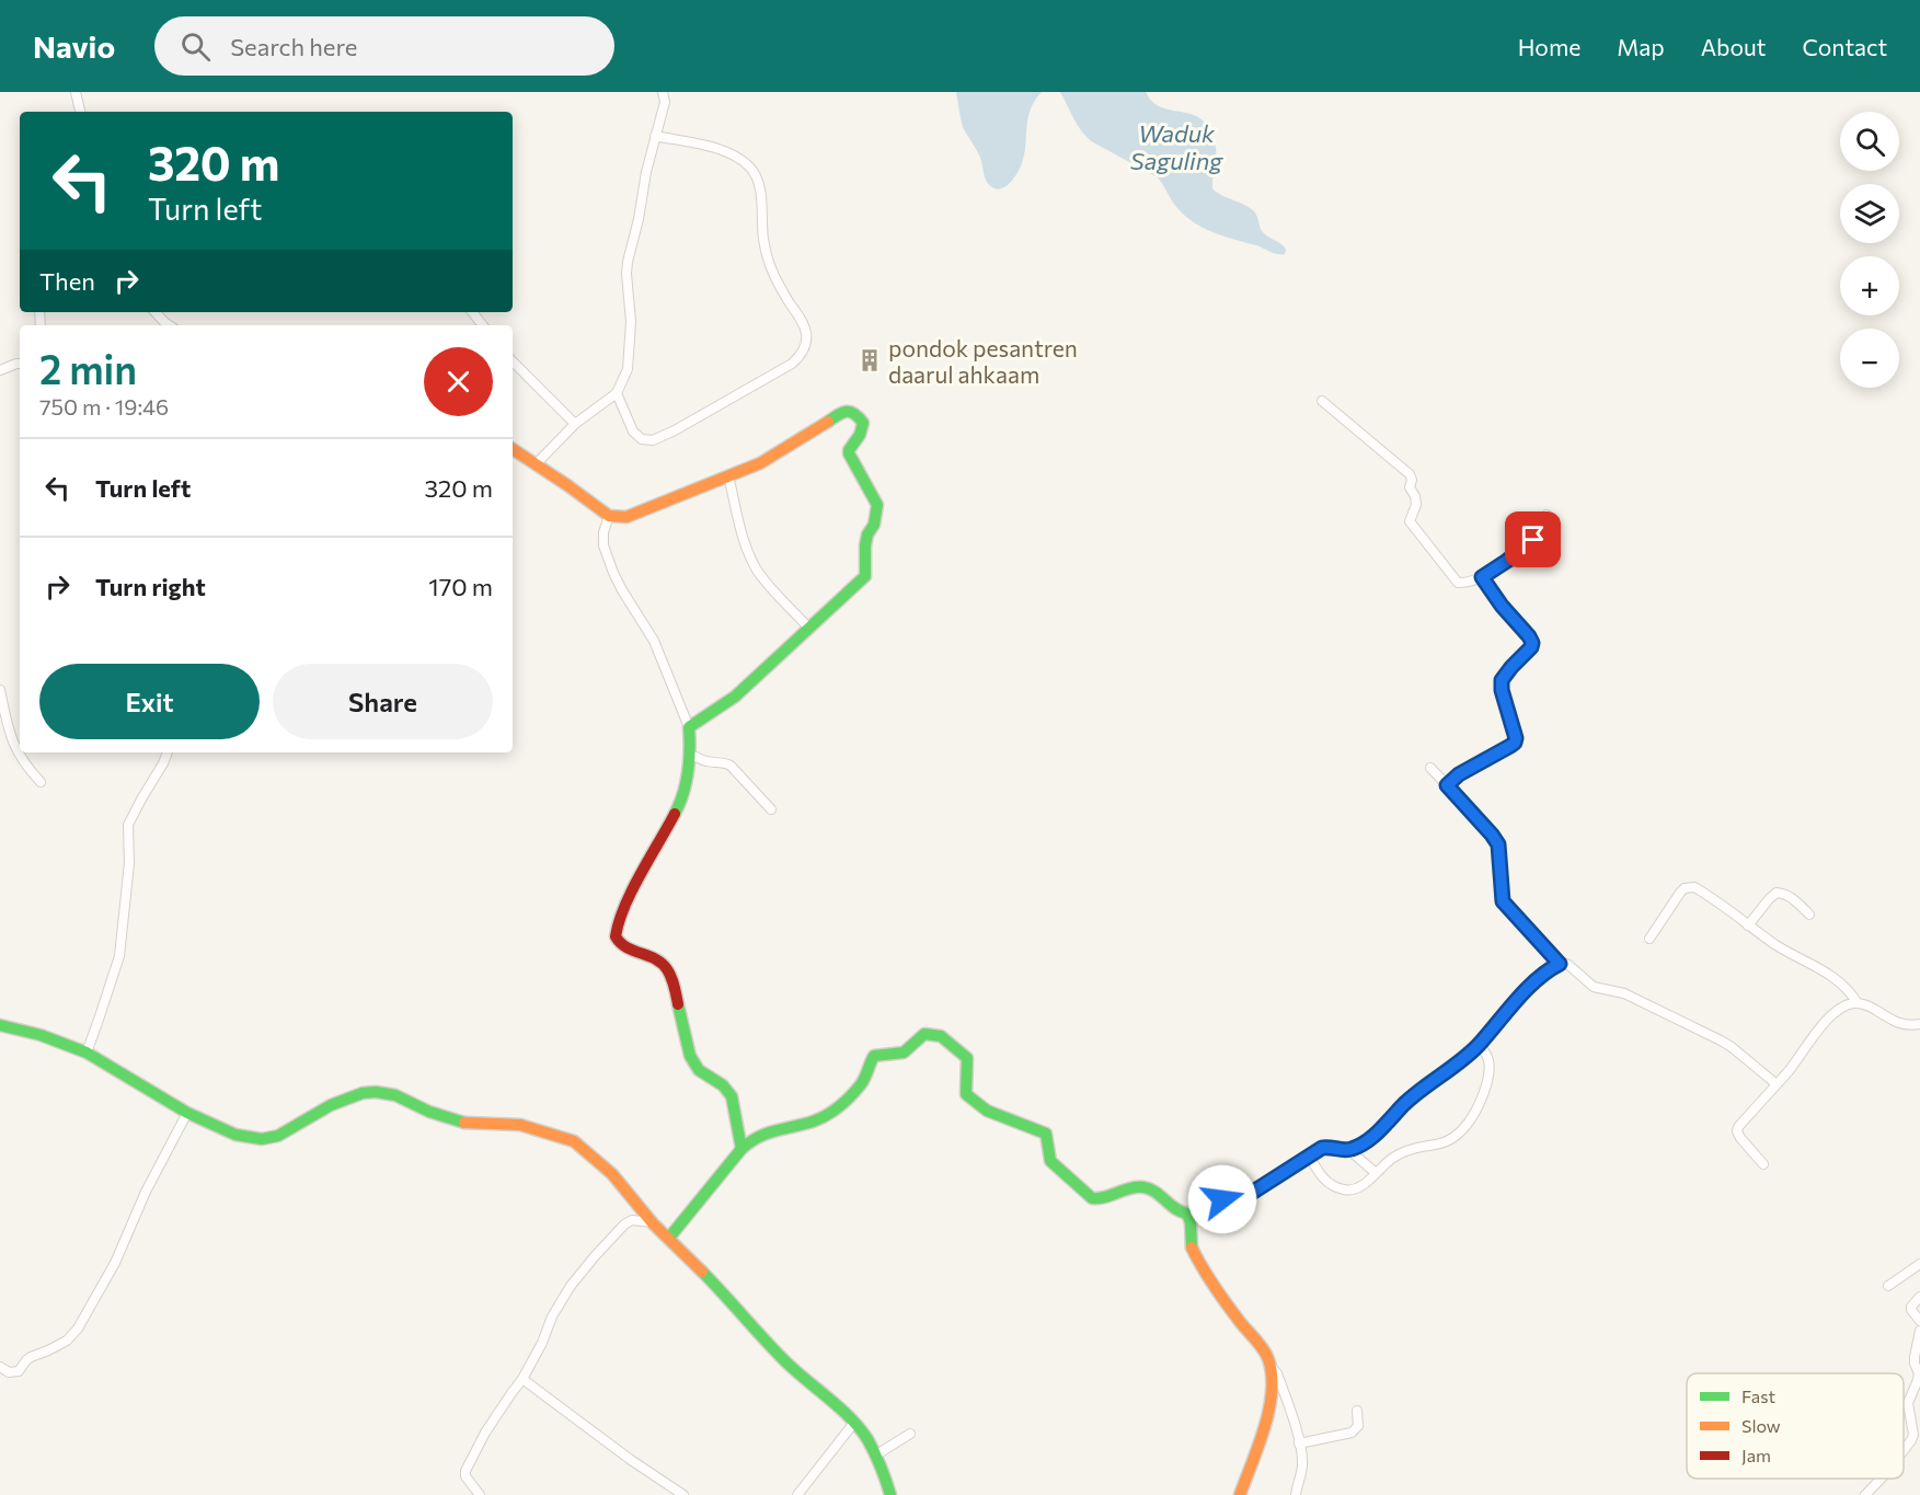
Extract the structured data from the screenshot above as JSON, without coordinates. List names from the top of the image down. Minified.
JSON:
{"water":["Waduk Saguling"],"places":{"building":["pondok pesantren daarul ahkaam"]},"legend":["Fast","Slow","Jam"],"page":{"header":"Navio","search":"Search here","nav":["Home","Map","About","Contact"],"map_buttons":["+","−"],"turn":["320 m","Turn left"],"then":"Then","heading":["2 min","750 m · 19:46"],"list":[{"name":"Turn left","value":"320 m"},{"name":"Turn right","value":"170 m"}],"buttons":["Exit","Share"]}}
